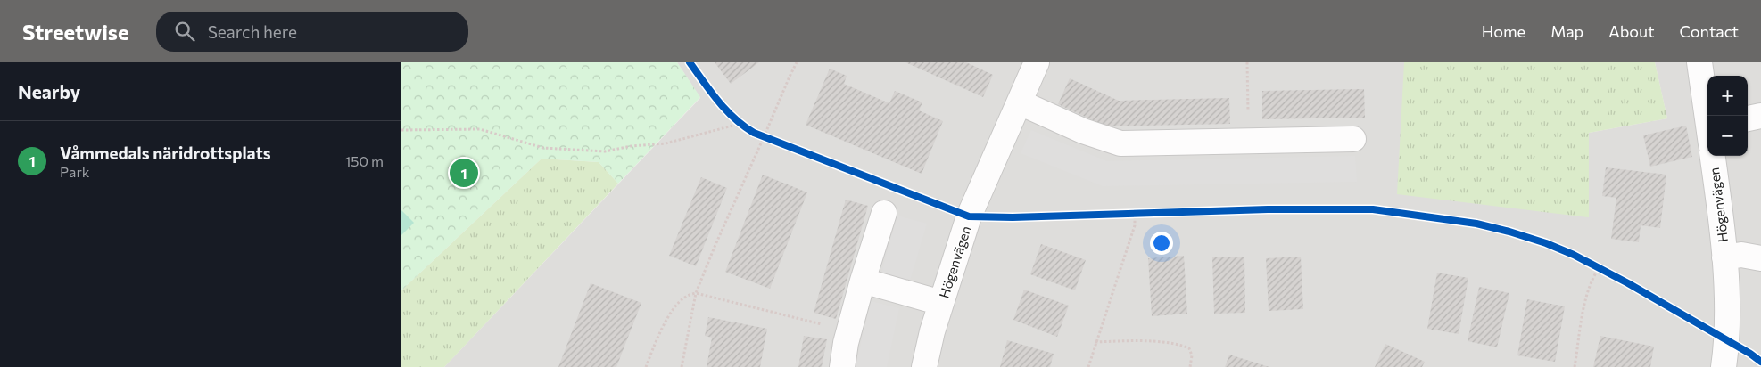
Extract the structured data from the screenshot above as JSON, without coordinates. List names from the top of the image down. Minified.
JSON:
{"streets":{"street":["Högenvägen"]},"page":{"header":"Streetwise","search":"Search here","nav":["Home","Map","About","Contact"],"heading":"Nearby","map_buttons":["+","−"],"list":[{"mark":"1","name":"Våmmedals näridrottsplats","note":"Park","value":"150 m"}],"pins":"1"}}
